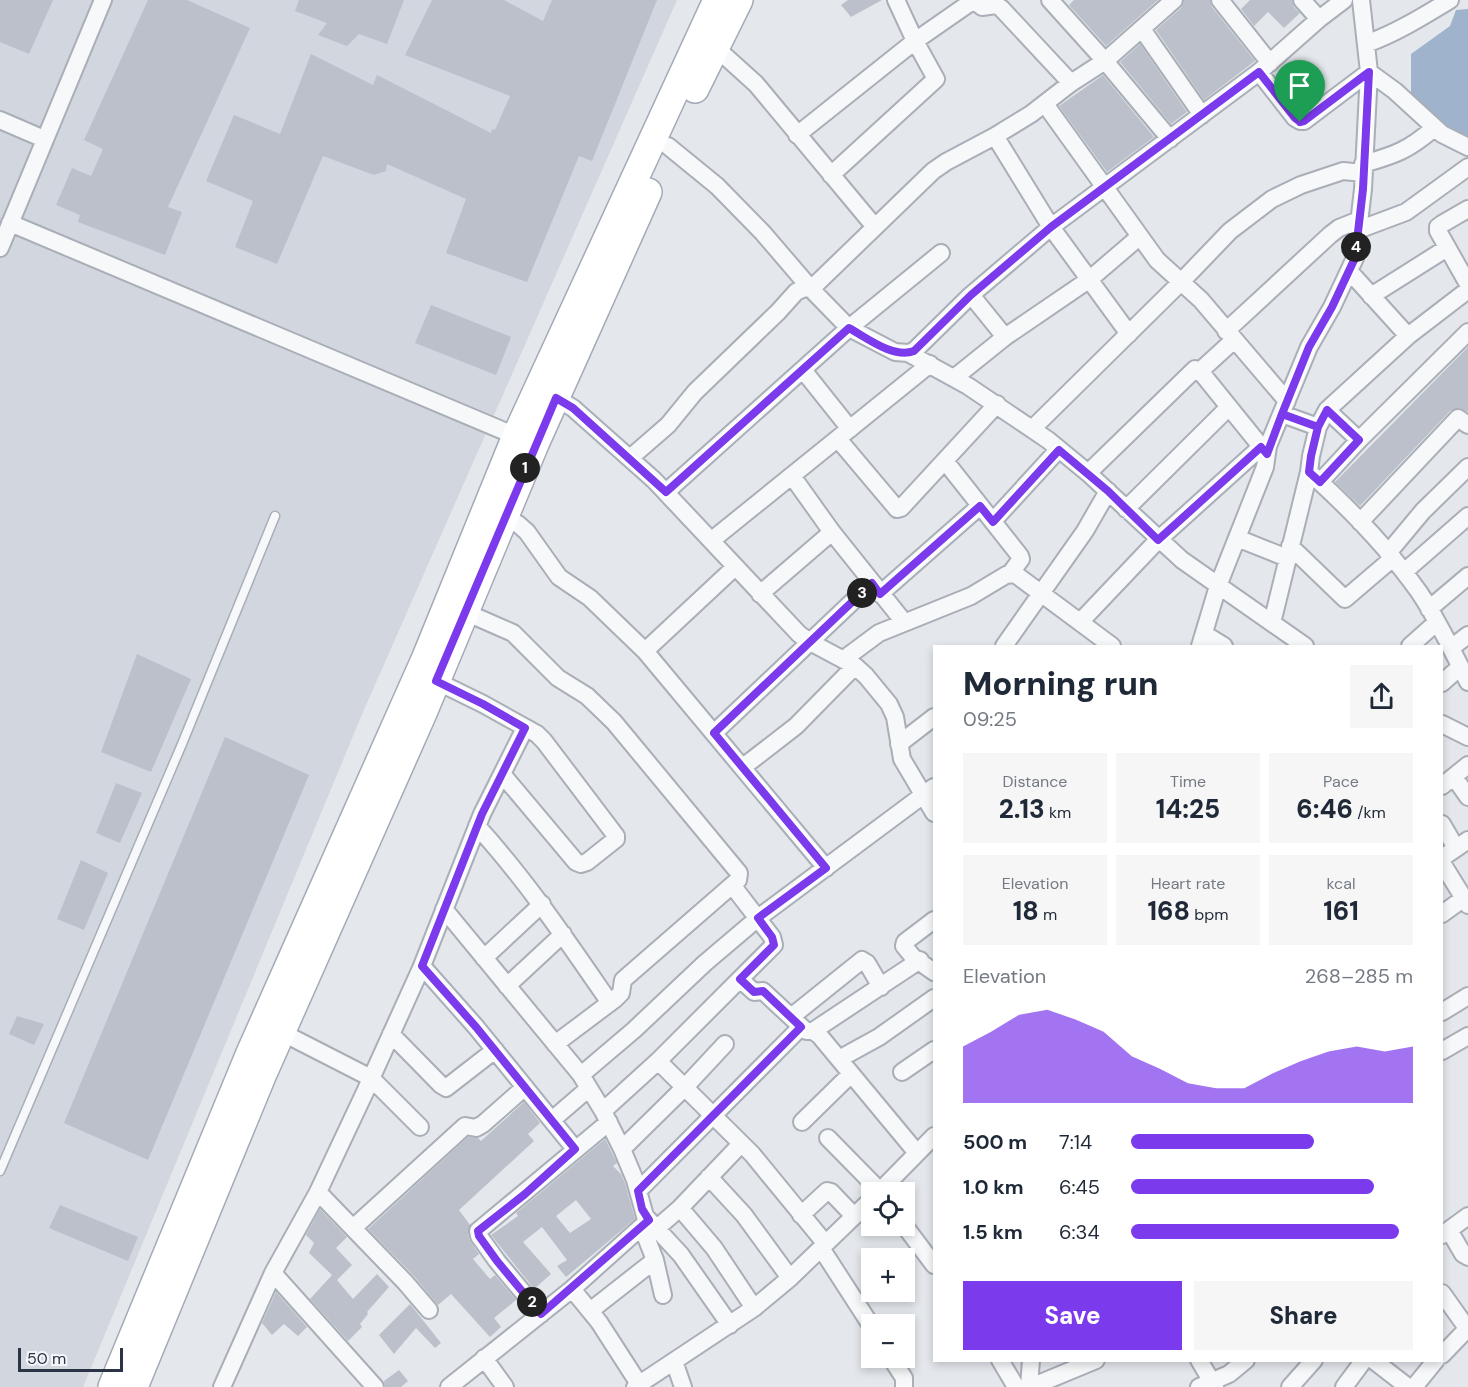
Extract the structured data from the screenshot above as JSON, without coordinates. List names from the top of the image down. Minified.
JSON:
{"scale_bar":"50 m","page":{"pins":["4","1","3","2"],"heading":["Morning run","09:25"],"stats":[["Distance","2.13 km"],["Time","14:25"],["Pace","6:46 /km"],["Elevation","18 m"],["Heart rate","168 bpm"],["kcal","161"]],"chart":["Elevation","268–285 m"],"list":[{"name":"500 m","note":"7:14"},{"name":"1.0 km","note":"6:45"},{"name":"1.5 km","note":"6:34"}],"map_buttons":["+","−"],"buttons":["Save","Share"],"scale":"50 m"}}
